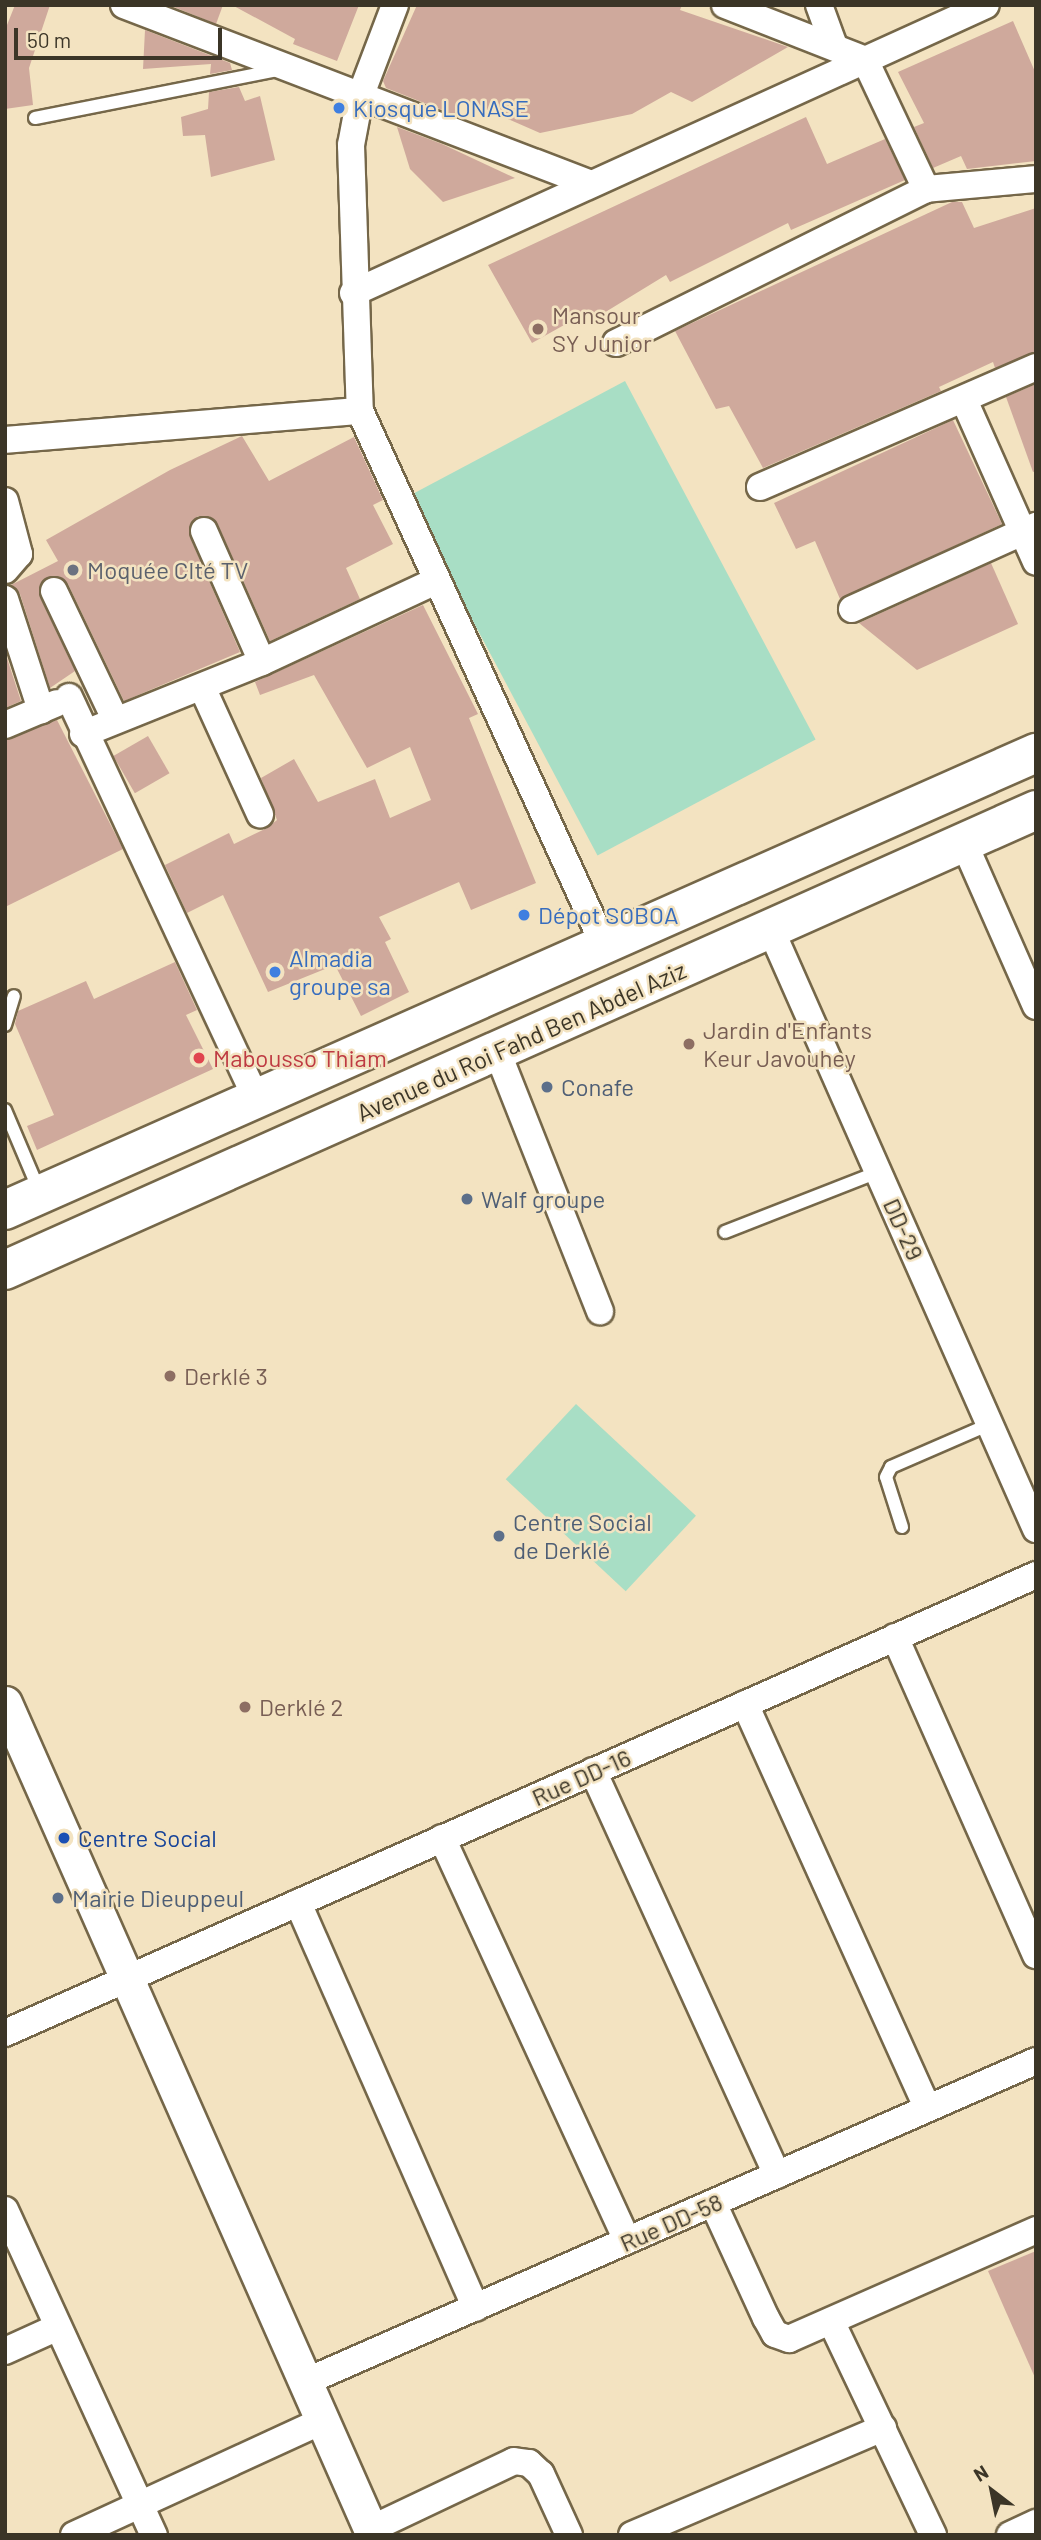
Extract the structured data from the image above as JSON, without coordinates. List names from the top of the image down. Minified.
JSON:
{"streets":{"main road":["Avenue du Roi Fahd Ben Abdel Aziz"],"street":["DD-29","Rue DD-16","Rue DD-58"]},"crossings":[["Avenue du Roi Fahd Ben Abdel Aziz","DD-29"]],"places":["Kiosque LONASE","Mansour SY Junior","Moquée CIté TV","Dépot SOBOA","Almadia groupe sa","Jardin d'Enfants Keur Javouhey","Mabousso Thiam","Conafe","Walf groupe","Derklé 3","Centre Social de Derklé","Derklé 2","Centre Social","Mairie Dieuppeul"],"scale_bar":"50 m","north":"top left"}
